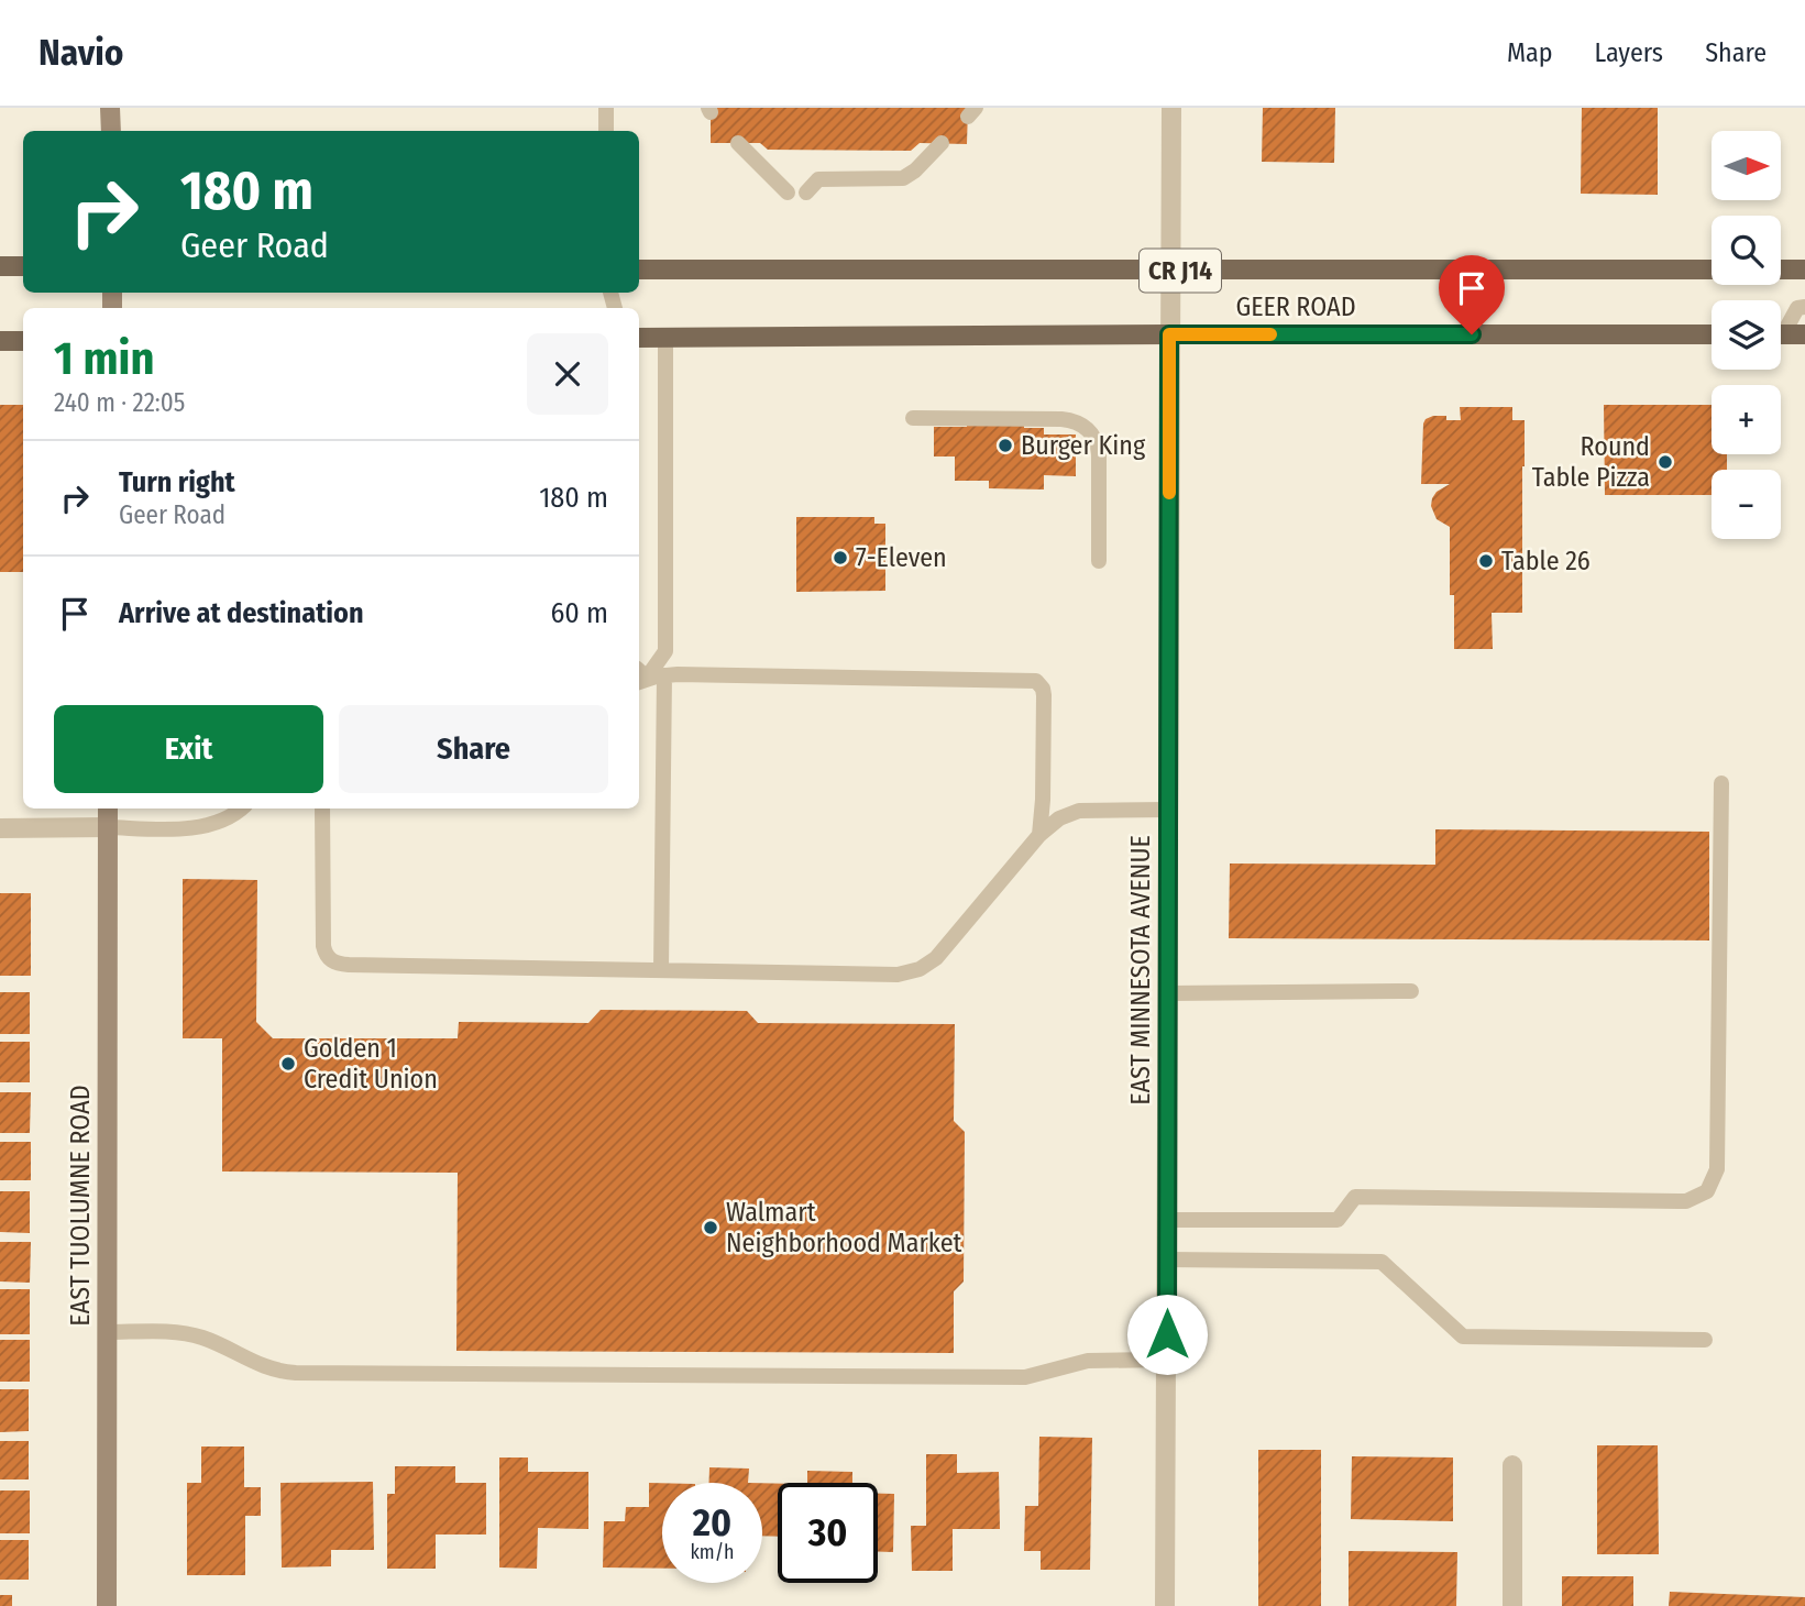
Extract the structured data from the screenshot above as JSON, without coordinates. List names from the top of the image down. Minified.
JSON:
{"streets":{"main road":["CR J14","GEER ROAD"],"street":["EAST MINNESOTA AVENUE","EAST TUOLUMNE ROAD"]},"crossings":[["GEER ROAD","EAST MINNESOTA AVENUE"]],"places":["Burger King","Round Table Pizza","7-Eleven","Table 26","Golden 1 Credit Union","Walmart Neighborhood Market"],"north":"right","page":{"header":"Navio","nav":["Map","Layers","Share"],"map_buttons":["+","−"],"turn":["180 m","Geer Road"],"heading":["1 min","240 m · 22:05"],"list":[{"name":"Turn right","note":"Geer Road","value":"180 m"},{"name":"Arrive at destination","value":"60 m"}],"buttons":["Exit","Share"],"speed":"20 km/h","limit":"30"}}
